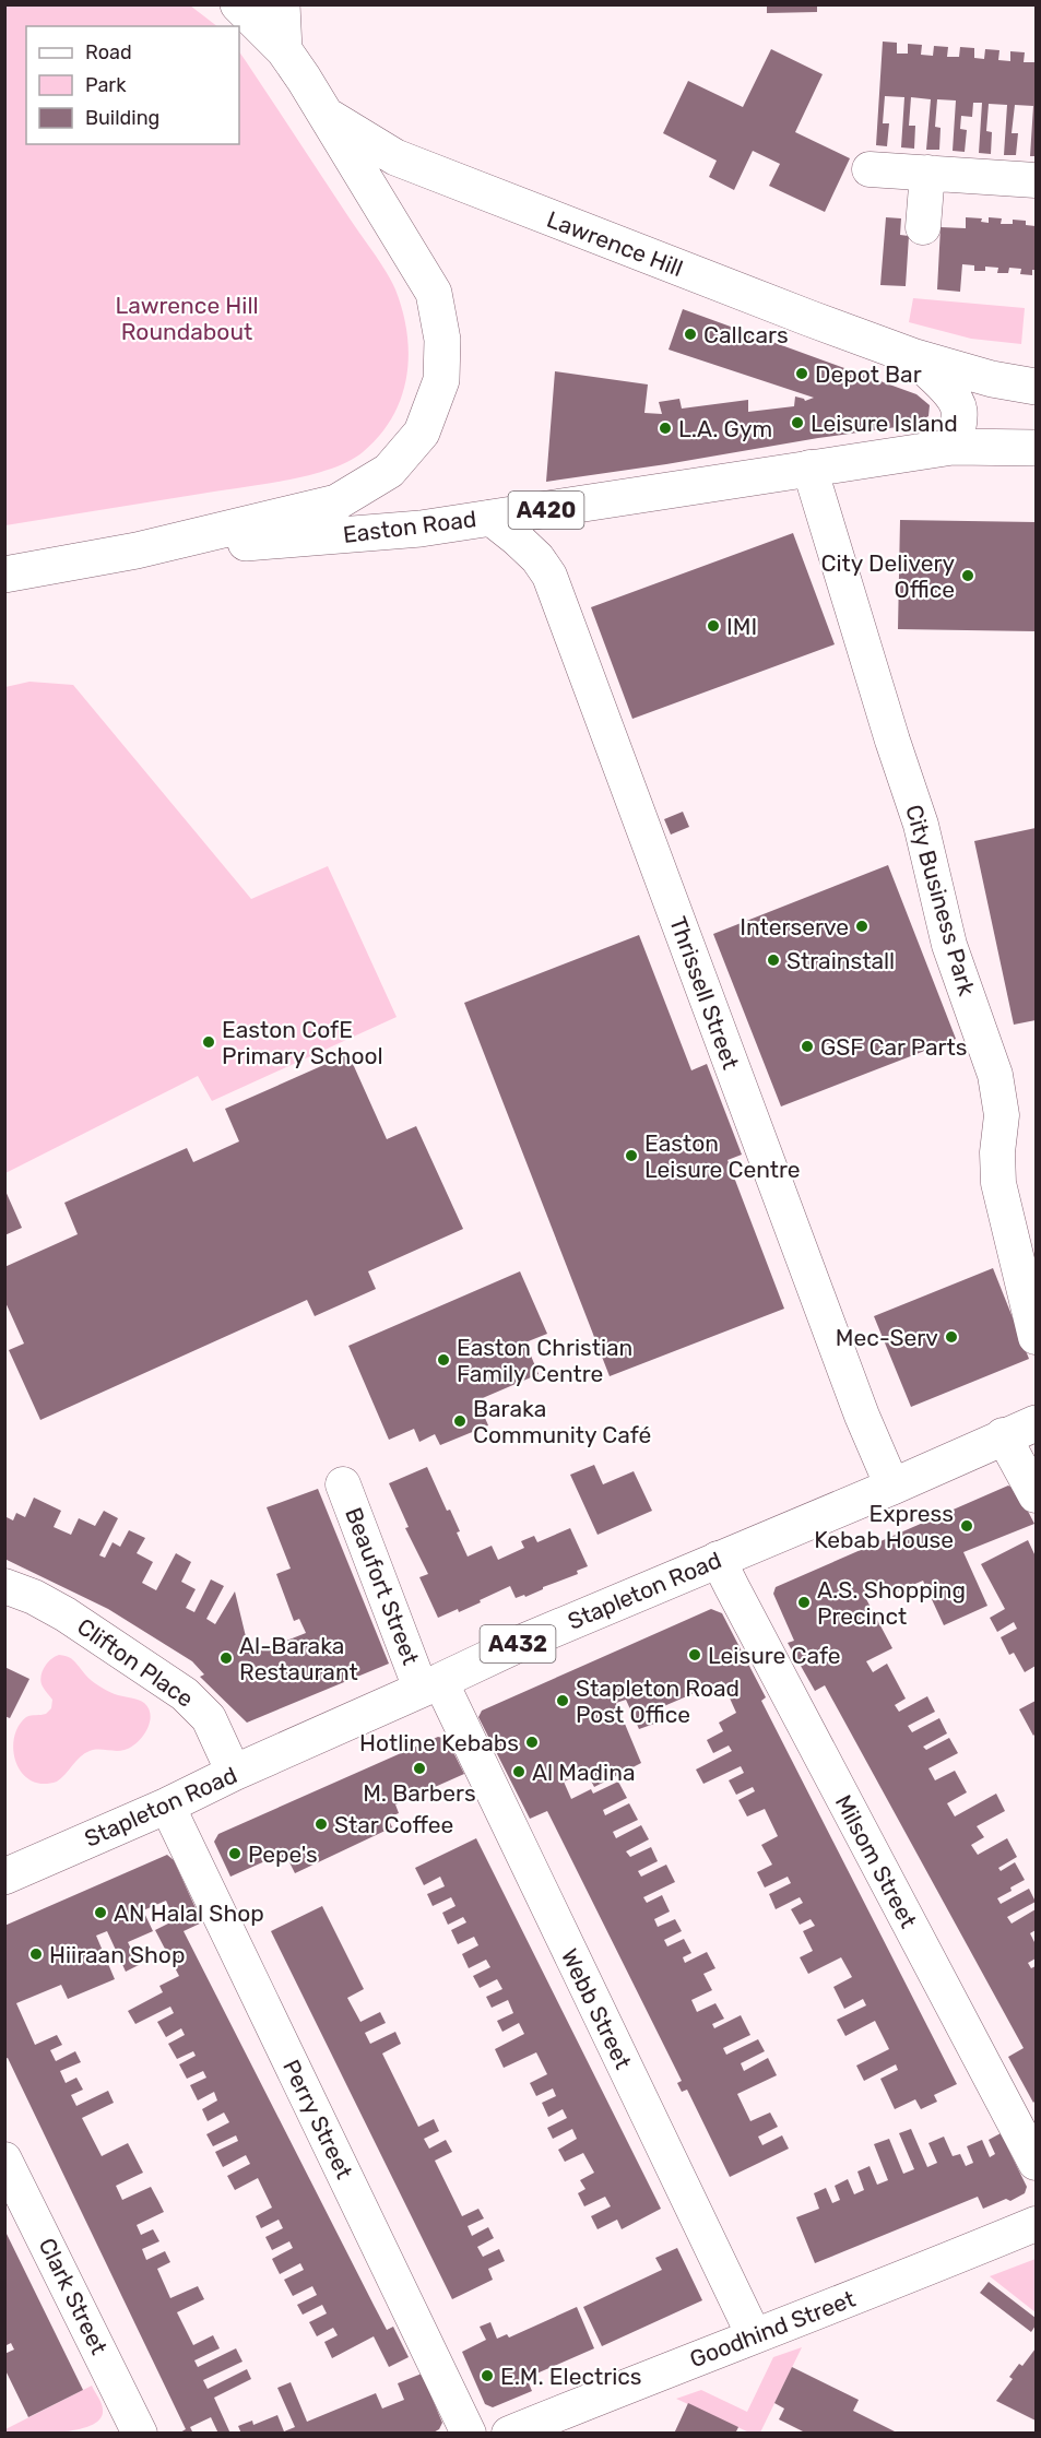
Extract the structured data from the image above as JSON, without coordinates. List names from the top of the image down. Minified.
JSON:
{"streets":{"main road":["Lawrence Hill","A420","Easton Road","Stapleton Road","A432"],"street":["City Business Park","Thrissell Street","Beaufort Street","Clifton Place","Milsom Street","Webb Street","Perry Street","Clark Street","Goodhind Street"]},"crossings":[["Lawrence Hill","A420"],["A420","Easton Road"],["Easton Road","City Business Park"],["Easton Road","Thrissell Street"],["Thrissell Street","Stapleton Road"],["Beaufort Street","Stapleton Road"],["Beaufort Street","Webb Street"],["Stapleton Road","Clifton Place"],["Stapleton Road","Milsom Street"],["Stapleton Road","Webb Street"],["Stapleton Road","Perry Street"],["Webb Street","Goodhind Street"]],"parks":["Lawrence Hill Roundabout"],"places":["Callcars","Depot Bar","Leisure Island","L.A. Gym","City Delivery Office","IMI","Interserve","Strainstall","Easton CofE Primary School","GSF Car Parts","Easton Leisure Centre","Mec-Serv","Easton Christian Family Centre","Baraka Community Café","Express Kebab House","A.S. Shopping Precinct","Leisure Cafe","Al-Baraka Restaurant","Stapleton Road Post Office","Hotline Kebabs","M. Barbers","Al Madina","Star Coffee","Pepe's","AN Halal Shop","Hiiraan Shop","E.M. Electrics"],"legend":["Road","Park","Building"]}
